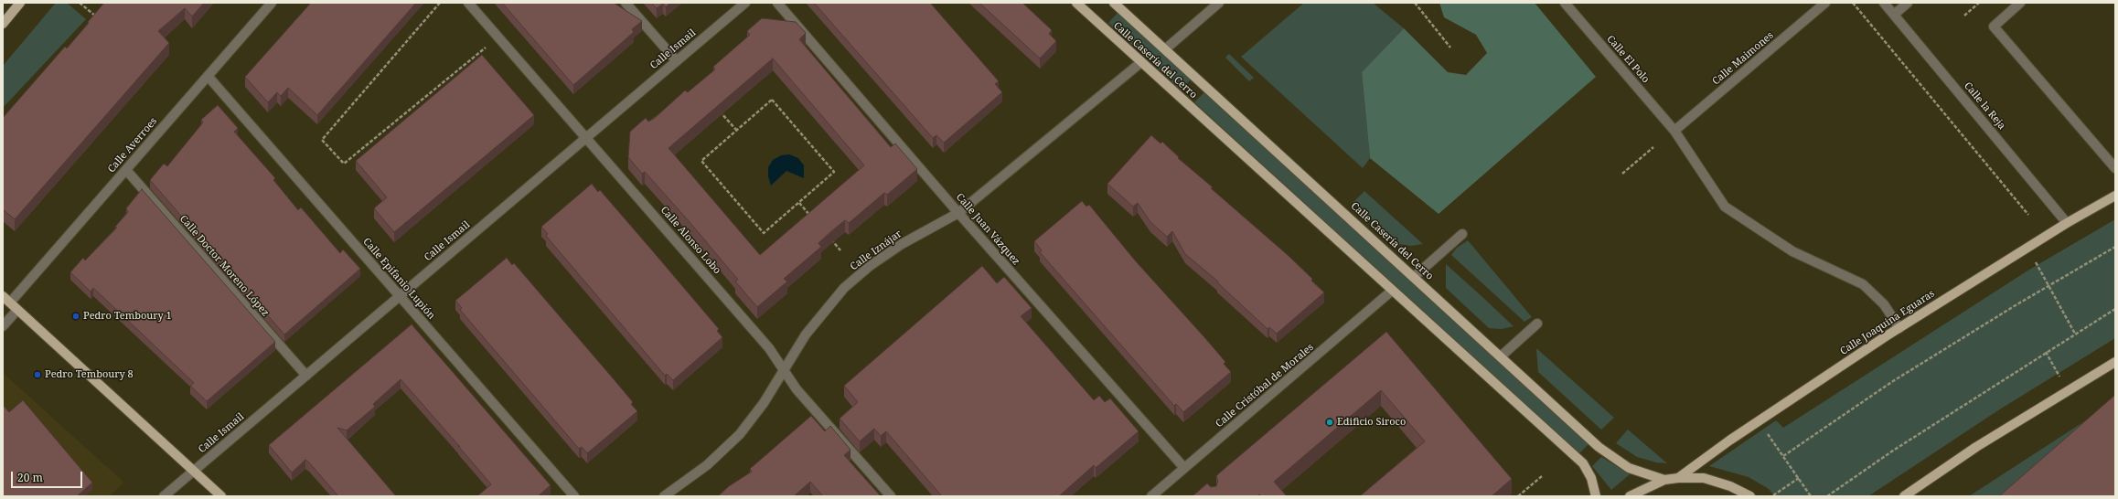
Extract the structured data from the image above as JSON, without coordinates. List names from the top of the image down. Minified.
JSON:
{"streets":{"main road":["Calle Casería del Cerro","Calle Joaquina Eguaras"],"street":["Calle Ismail","Calle Maimones","Calle El Polo","Calle la Reja","Calle Averroes","Calle Juan Vázquez","Calle Alonso Lobo","Calle Iznájar","Calle Doctor Moreno López","Calle Epifanio Lupión","Calle Cristóbal de Morales"]},"crossings":[["Calle Ismail","Calle Alonso Lobo"],["Calle Ismail","Calle Doctor Moreno López"],["Calle Ismail","Calle Epifanio Lupión"],["Calle Maimones","Calle El Polo"],["Calle El Polo","Calle Joaquina Eguaras"],["Calle Casería del Cerro","Calle Iznájar"],["Calle Casería del Cerro","Calle Cristóbal de Morales"],["Calle la Reja","Calle Joaquina Eguaras"],["Calle Averroes","Calle Doctor Moreno López"],["Calle Averroes","Calle Epifanio Lupión"],["Calle Juan Vázquez","Calle Iznájar"],["Calle Juan Vázquez","Calle Cristóbal de Morales"],["Calle Alonso Lobo","Calle Iznájar"]],"places":["Pedro Temboury 1","Pedro Temboury 8","Edificio Siroco"],"scale_bar":"20 m"}
